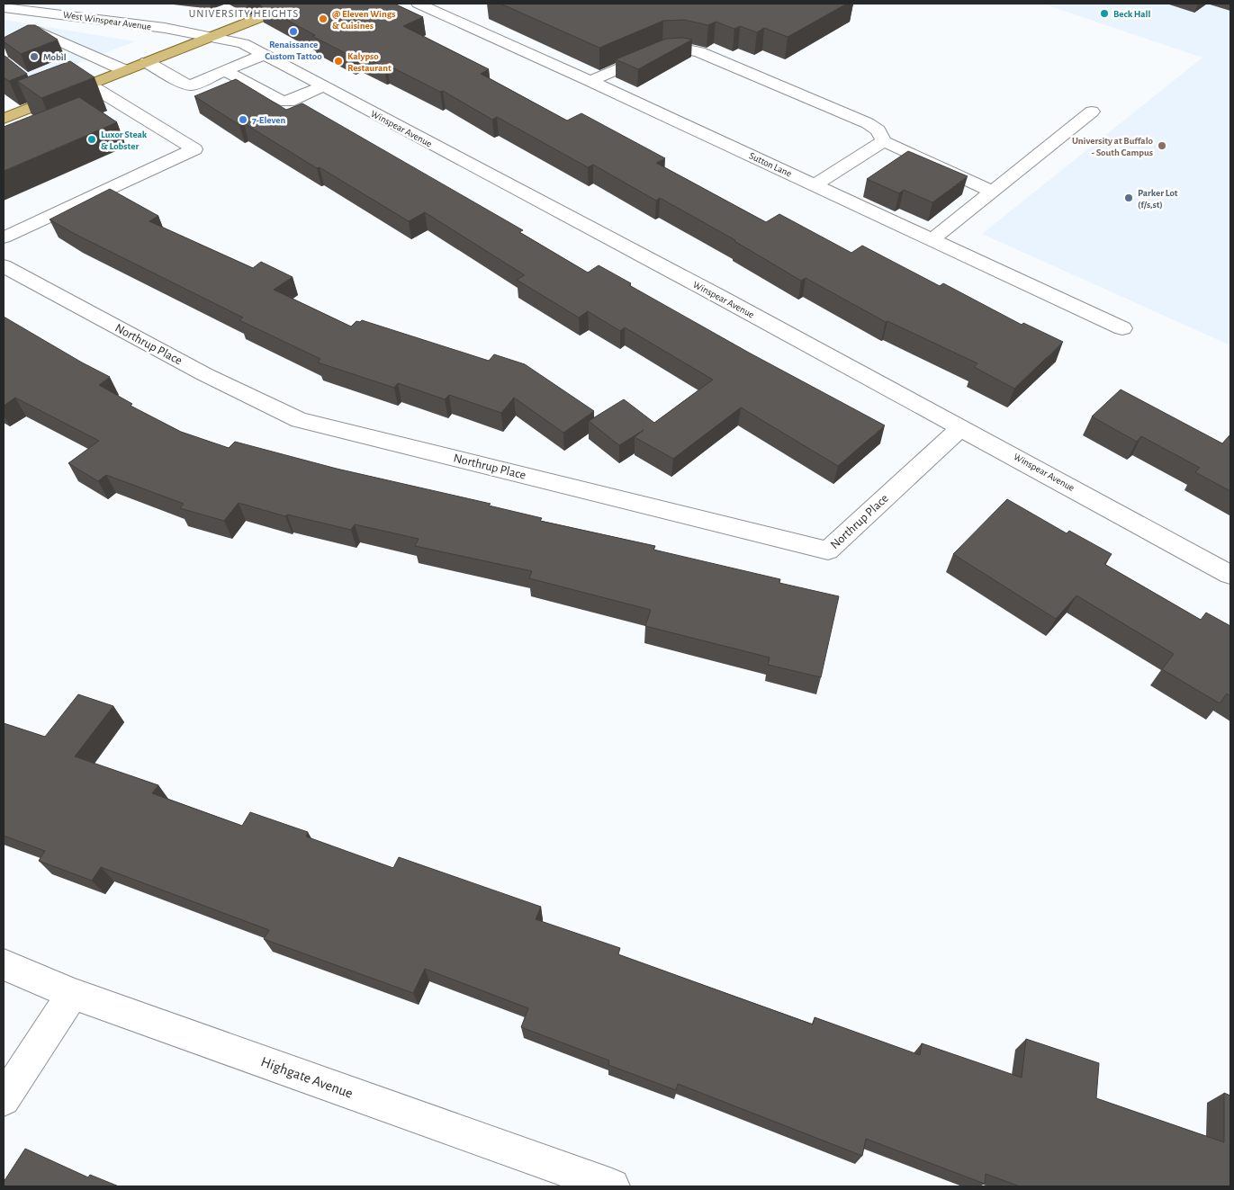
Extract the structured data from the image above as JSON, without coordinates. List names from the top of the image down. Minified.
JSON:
{"streets":{"street":["West Winspear Avenue","Winspear Avenue","Sutton Lane","Northrup Place","Highgate Avenue"]},"crossings":[["West Winspear Avenue","Winspear Avenue"],["Winspear Avenue","Northrup Place"]],"districts":["UNIVERSITY HEIGHTS"],"places":["Beck Hall","@ Eleven Wings & Cuisines","Renaissance Custom Tattoo","Mobil","Kalypso Restaurant","7-Eleven","Luxor Steak & Lobster","University at Buffalo - South Campus","Parker Lot (f/s,st)"]}
